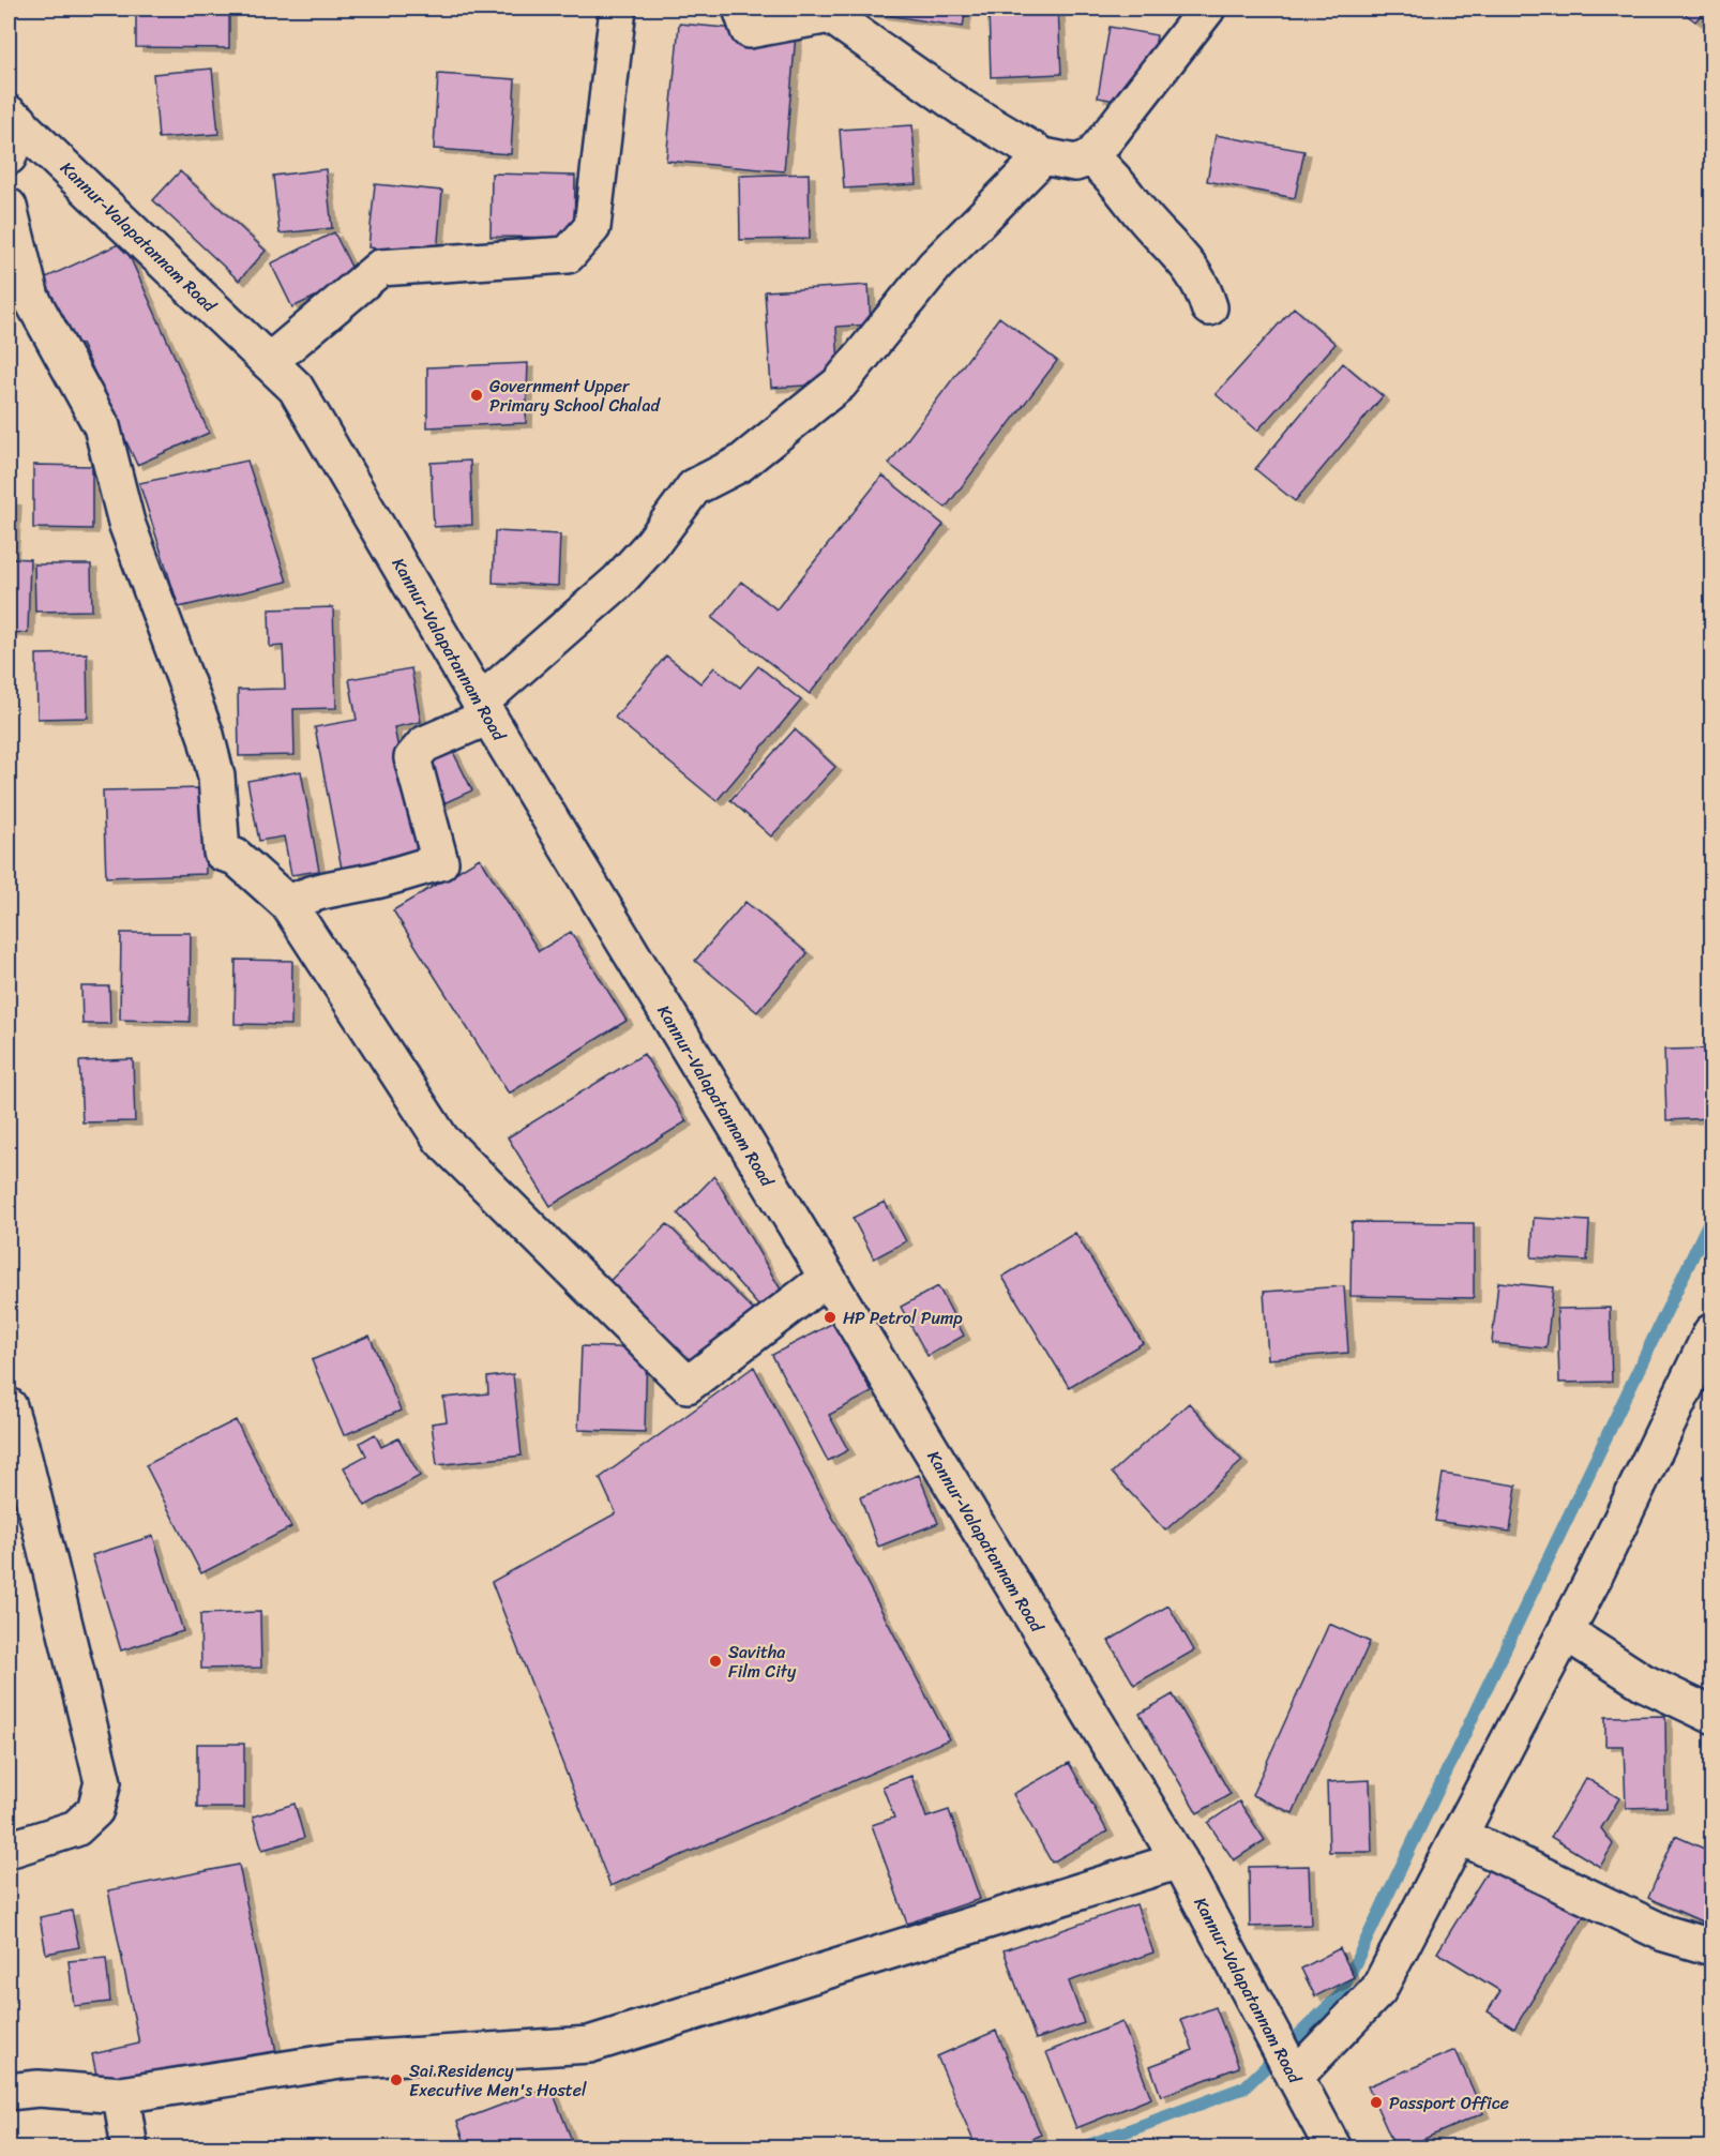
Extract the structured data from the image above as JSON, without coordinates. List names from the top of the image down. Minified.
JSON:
{"streets":{"street":["Kannur-Valapatannam Road"]},"places":["Government Upper Primary School Chalad","HP Petrol Pump","Savitha Film City","Sai Residency Executive Men's Hostel","Passport Office"]}
